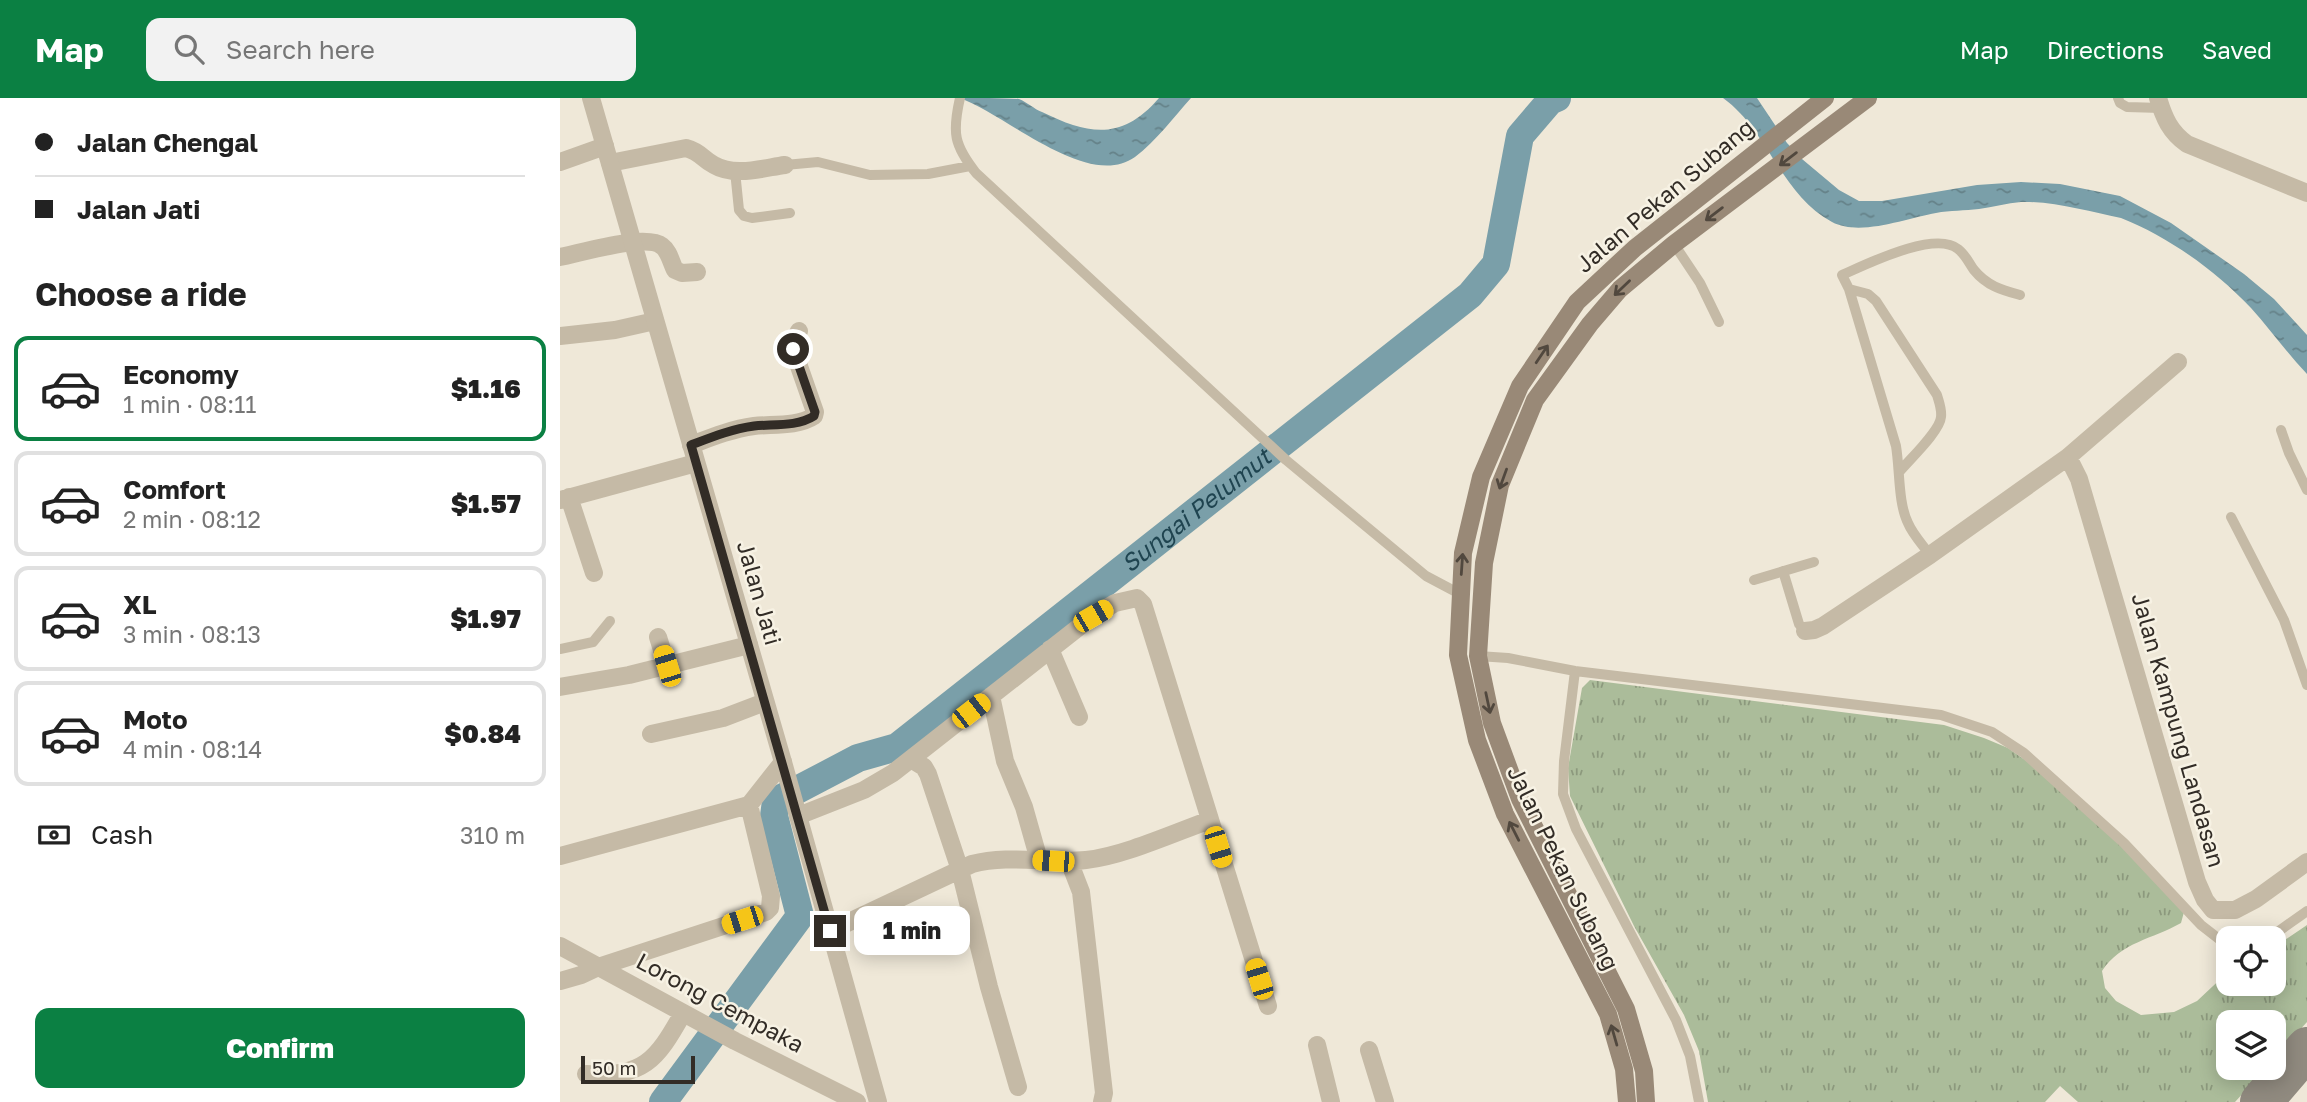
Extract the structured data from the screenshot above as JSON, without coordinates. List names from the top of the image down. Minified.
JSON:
{"streets":{"main road":["Jalan Pekan Subang"],"street":["Jalan Jati","Jalan Kampung Landasan","Lorong Cempaka"]},"water":["Sungai Pelumut"],"scale_bar":"50 m","page":{"header":"Map","search":"Search here","nav":["Map","Directions","Saved"],"banner":["Jalan Chengal","Jalan Jati"],"heading":"Choose a ride","list":[{"name":"Economy","note":"1 min · 08:11","value":"$1.16"},{"name":"Comfort","note":"2 min · 08:12","value":"$1.57"},{"name":"XL","note":"3 min · 08:13","value":"$1.97"},{"name":"Moto","note":"4 min · 08:14","value":"$0.84"}],"pay":["Cash","310 m"],"bubble":"1 min","buttons":"Confirm","scale":"50 m"}}
